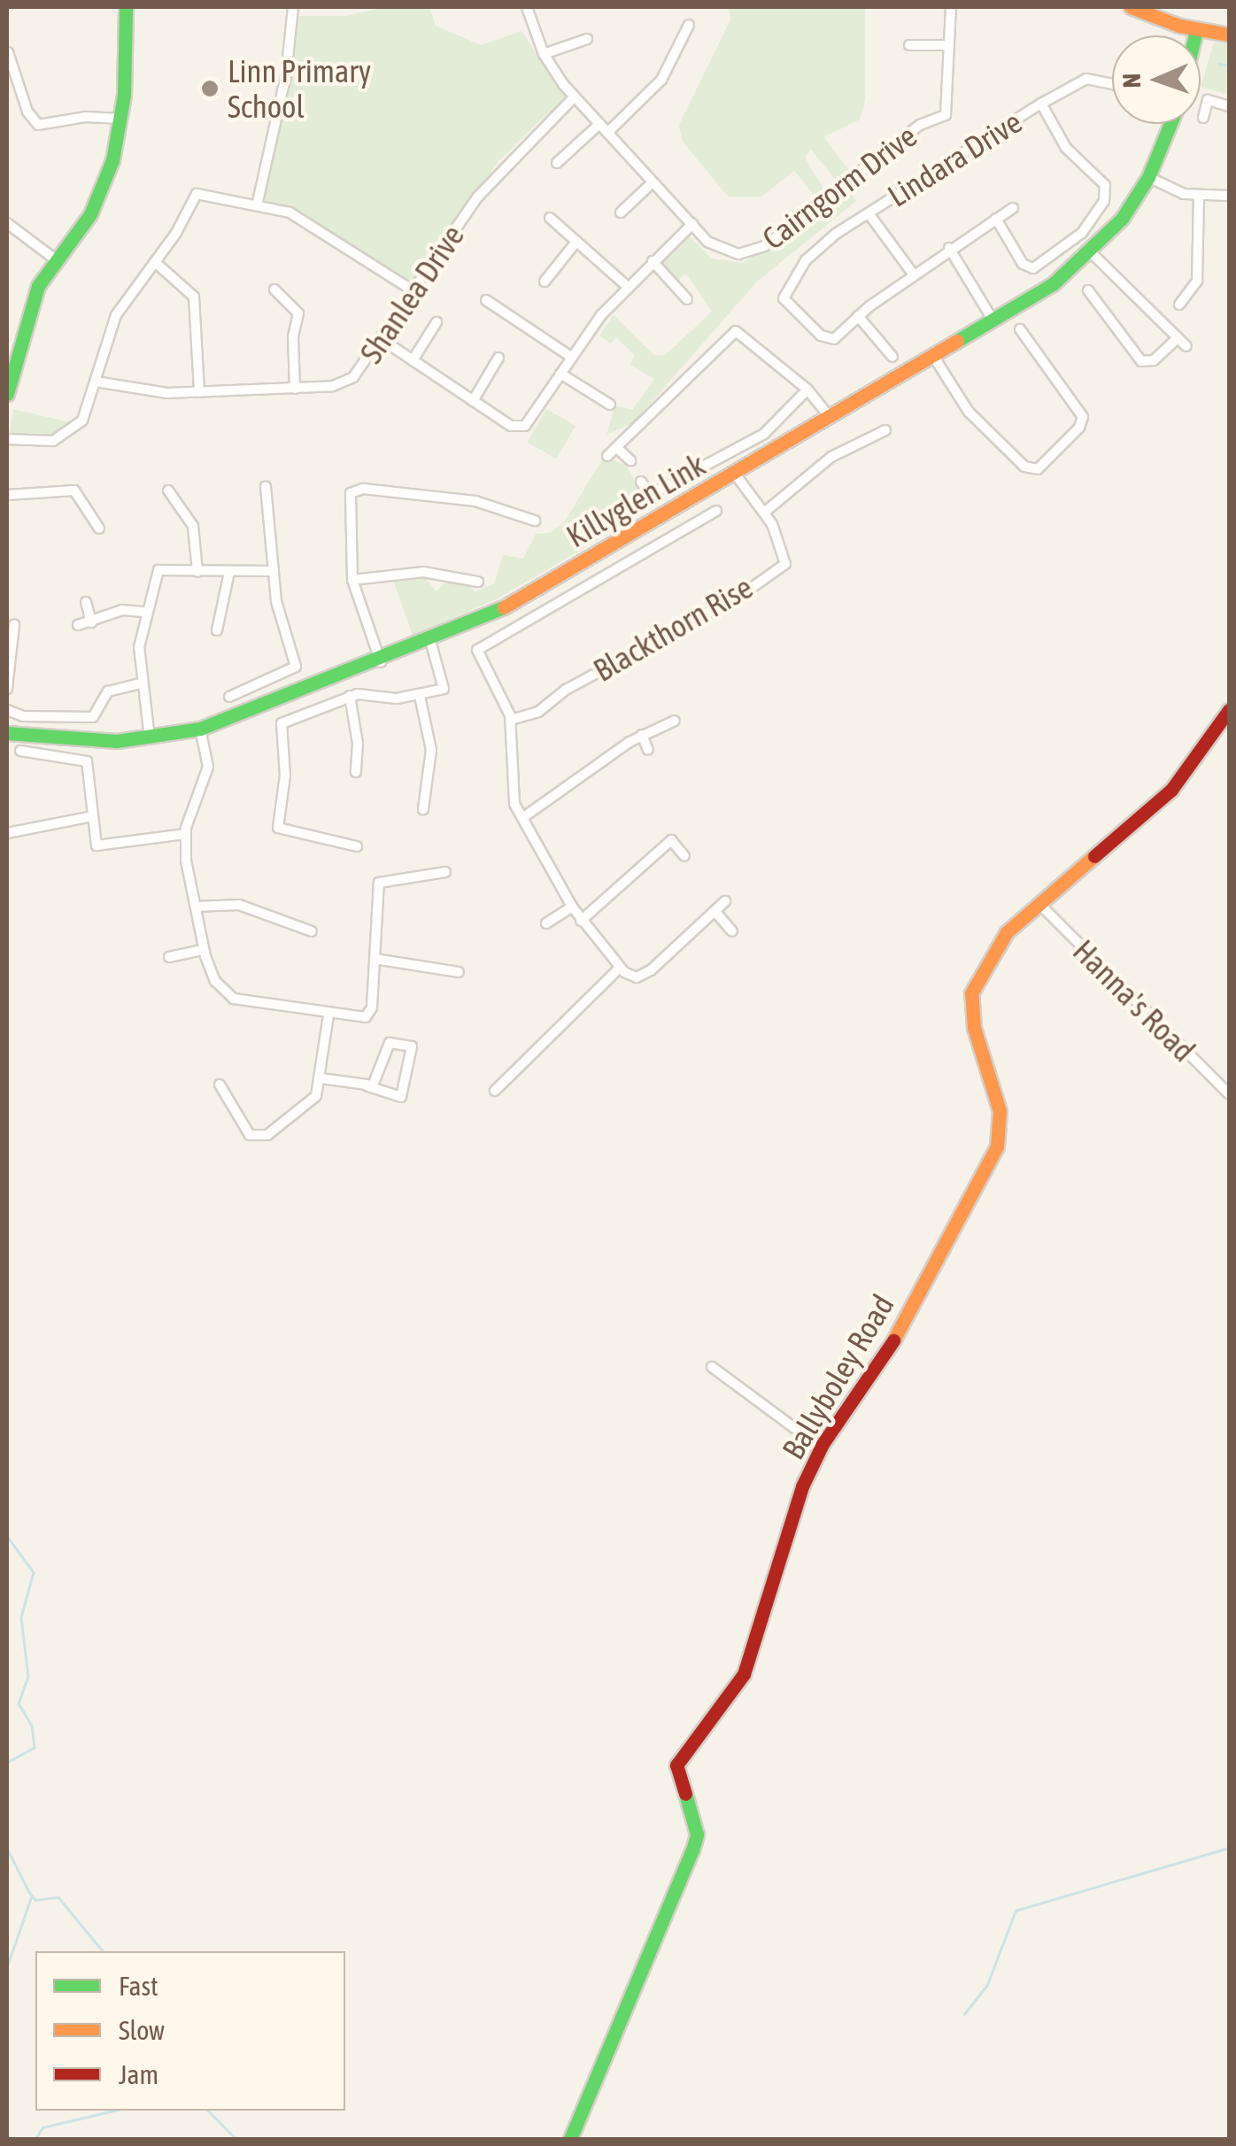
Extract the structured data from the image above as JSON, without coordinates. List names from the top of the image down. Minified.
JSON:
{"streets":{"street":["Lindara Drive","Cairngorm Drive","Shanlea Drive","Killyglen Link","Blackthorn Rise","Hanna's Road","Ballyboley Road"]},"crossings":[["Cairngorm Drive","Shanlea Drive"],["Killyglen Link","Blackthorn Rise"],["Hanna's Road","Ballyboley Road"]],"places":["Linn Primary School"],"legend":["Fast","Slow","Jam"],"north":"left"}
